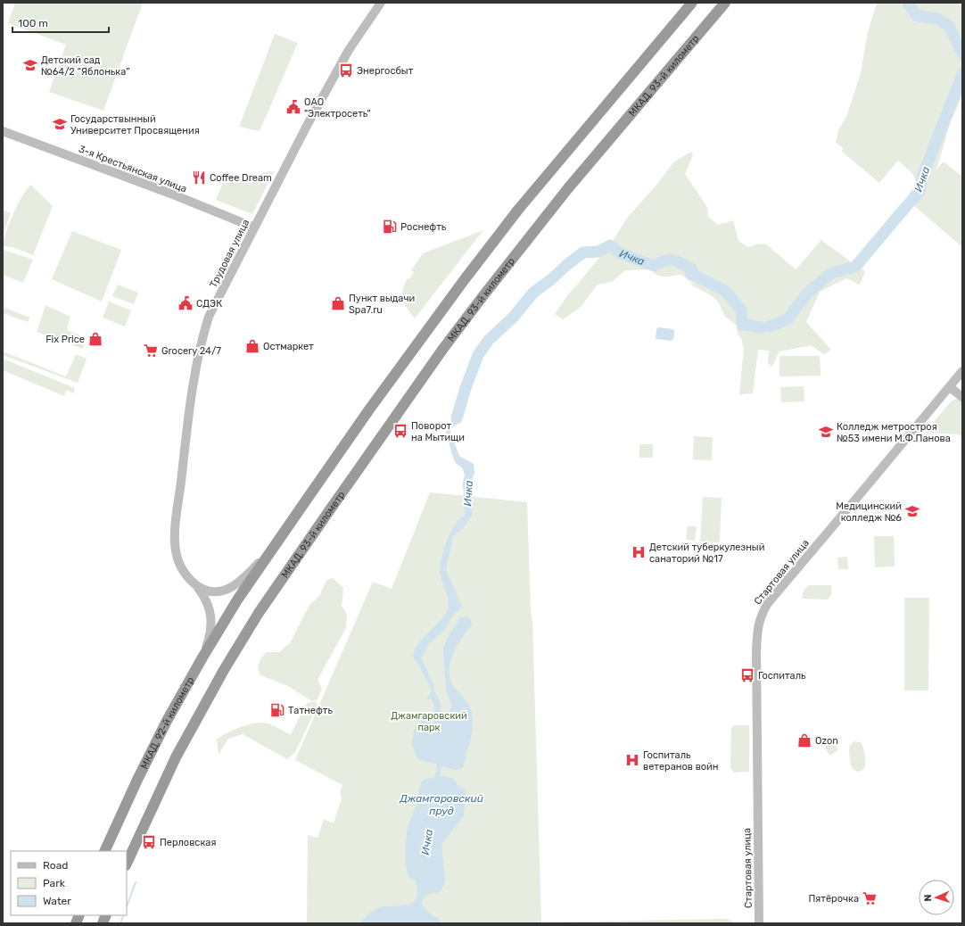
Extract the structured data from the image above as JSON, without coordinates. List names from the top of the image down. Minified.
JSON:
{"streets":{"highway":["МКАД, 93-й километр","МКАД, 92-й километр"],"street":["3-я Крестьянская улица","Трудовая улица","Стартовая улица"]},"crossings":[["3-я Крестьянская улица","Трудовая улица"],["Трудовая улица","МКАД, 92-й километр"]],"water":["Ичка","Джамгаровский пруд"],"parks":["Джамгаровский парк"],"places":{"school or university":["Детский сад №64/2 “Яблонька”","Государствынный Университет Просвящения","Колледж метростроя №53 имени М.Ф.Панова","Медицинский колледж №6"],"bus stop":["Энергосбыт","Поворот на Мытищи","Госпиталь","Перловская"],"public building":["ОАО \"Электросеть\"","СДЭК"],"restaurant":["Сoffee Dream"],"fuel station":["Роснефть","Татнефть"],"shop":["Пункт выдачи Spa7.ru","Fix Price","Остмаркет","Ozon"],"supermarket":["Grocery 24/7","Пятёрочка"],"hospital":["Детский туберкулезный санаторий №17","Госпиталь ветеранов войн"]},"legend":["Road","Park","Water"],"scale_bar":"100 m","north":"left"}
